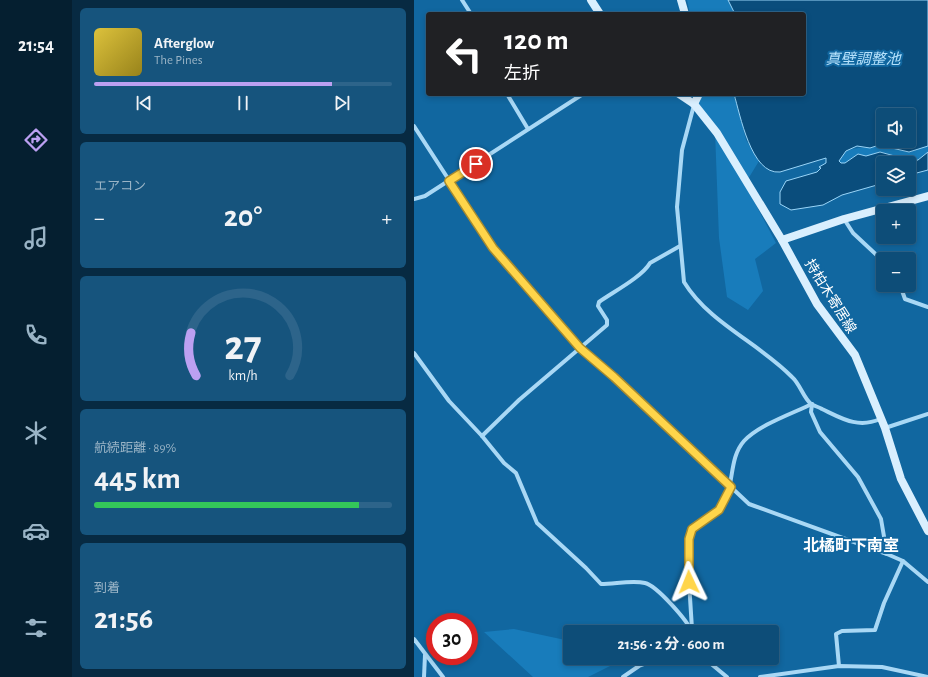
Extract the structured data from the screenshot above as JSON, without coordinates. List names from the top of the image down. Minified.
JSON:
{"streets":{"main road":["持柏木寄居線"]},"districts":["北橘町下南室"],"water":["真壁調整池"],"page":{"tabs":"21:54","turn":["120 m","左折"],"song":["Afterglow","The Pines"],"map_buttons":["+","−"],"tile":["エアコン",["航続距離 · 89%","445 km"],["到着","21:56"]],"heat":["−","20°","+"],"limit":"30","trip":"21:56 · 2 分 · 600 m","gauge":["27","km/h"]}}
